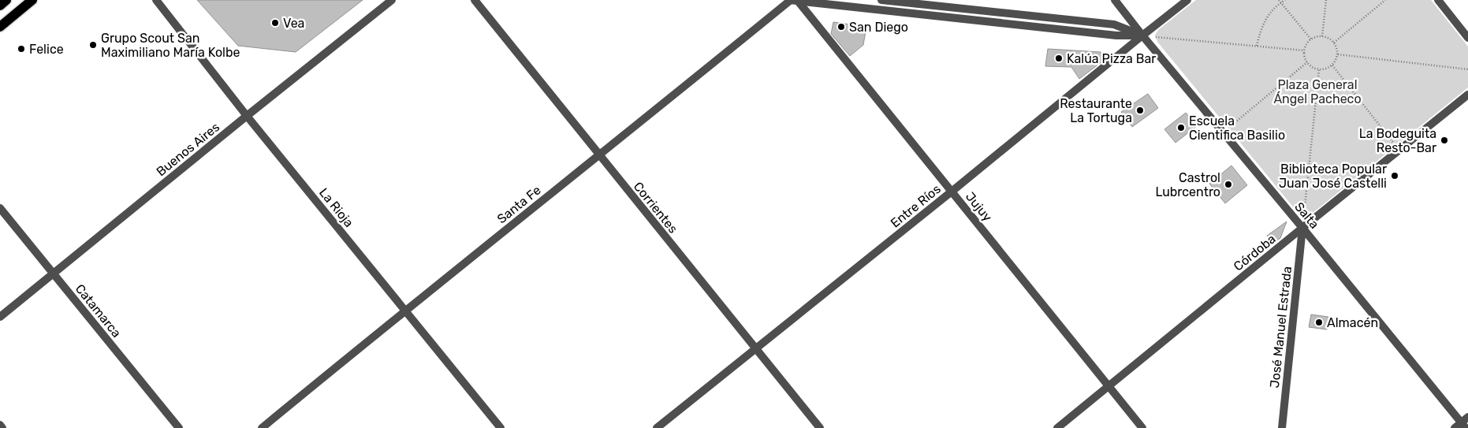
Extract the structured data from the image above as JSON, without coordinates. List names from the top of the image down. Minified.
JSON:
{"streets":{"street":["Buenos Aires","Santa Fe","Entre Ríos","Jujuy","La Rioja","Corrientes","Salta","Córdoba","Catamarca","José Manuel Estrada"]},"crossings":[["Buenos Aires","La Rioja"],["Buenos Aires","Catamarca"],["Santa Fe","Jujuy"],["Santa Fe","La Rioja"],["Santa Fe","Corrientes"],["Entre Ríos","Jujuy"],["Entre Ríos","Corrientes"],["Entre Ríos","Salta"],["Jujuy","Córdoba"],["Salta","Córdoba"],["Salta","José Manuel Estrada"],["Córdoba","José Manuel Estrada"]],"parks":["Plaza General Ángel Pacheco"],"places":["Vea","San Diego","Grupo Scout San Maximiliano María Kolbe","Felice","Kalúa Pizza Bar","Restaurante La Tortuga","Escuela Cientifica Basilio","La Bodeguita Resto-Bar","Biblioteca Popular Juan José Castelli","Castrol Lubrcentro","Almacén"]}
